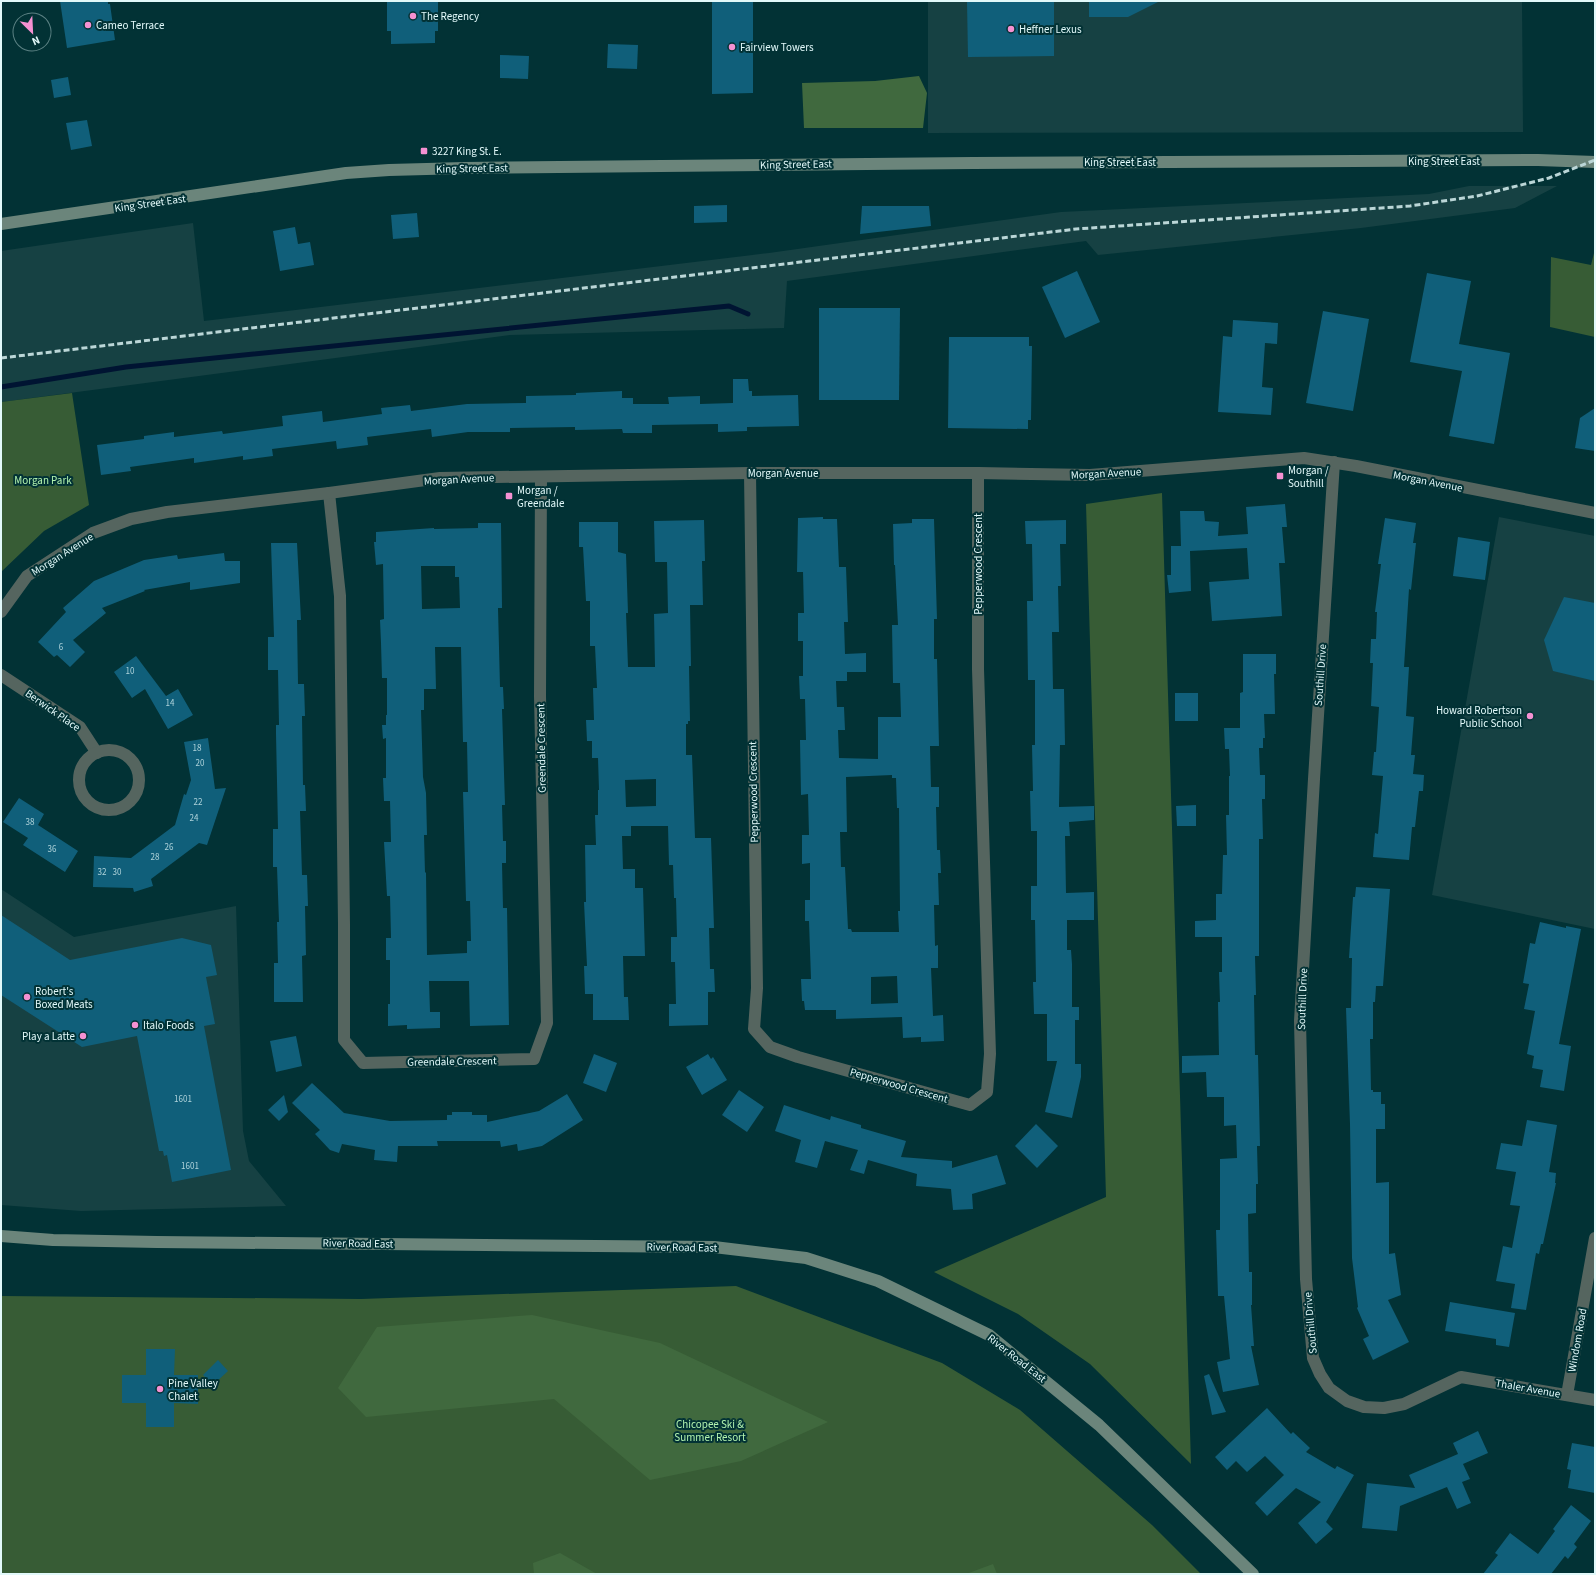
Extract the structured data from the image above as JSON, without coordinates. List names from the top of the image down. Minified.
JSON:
{"streets":{"main road":["King Street East","River Road East"],"street":["Morgan Avenue","Pepperwood Crescent","Southill Drive","Berwick Place","Greendale Crescent","Windom Road","Thaler Avenue"]},"crossings":[["Morgan Avenue","Pepperwood Crescent"],["Morgan Avenue","Southill Drive"],["Morgan Avenue","Greendale Crescent"],["Southill Drive","Thaler Avenue"],["Windom Road","Thaler Avenue"]],"parks":["Morgan Park","Chicopee Ski & Summer Resort"],"places":{"other":["The Regency","Cameo Terrace","Heffner Lexus","Fairview Towers","Howard Robertson Public School","Robert's Boxed Meats","Italo Foods","Play a Latte","Pine Valley Chalet"],"transit":["3227 King St. E.","Morgan / Southill","Morgan / Greendale"]},"house_numbers":["6","10","14","18","20","22","24","38","26","36","28","32","30","1601","1601"],"north":"bottom right"}
